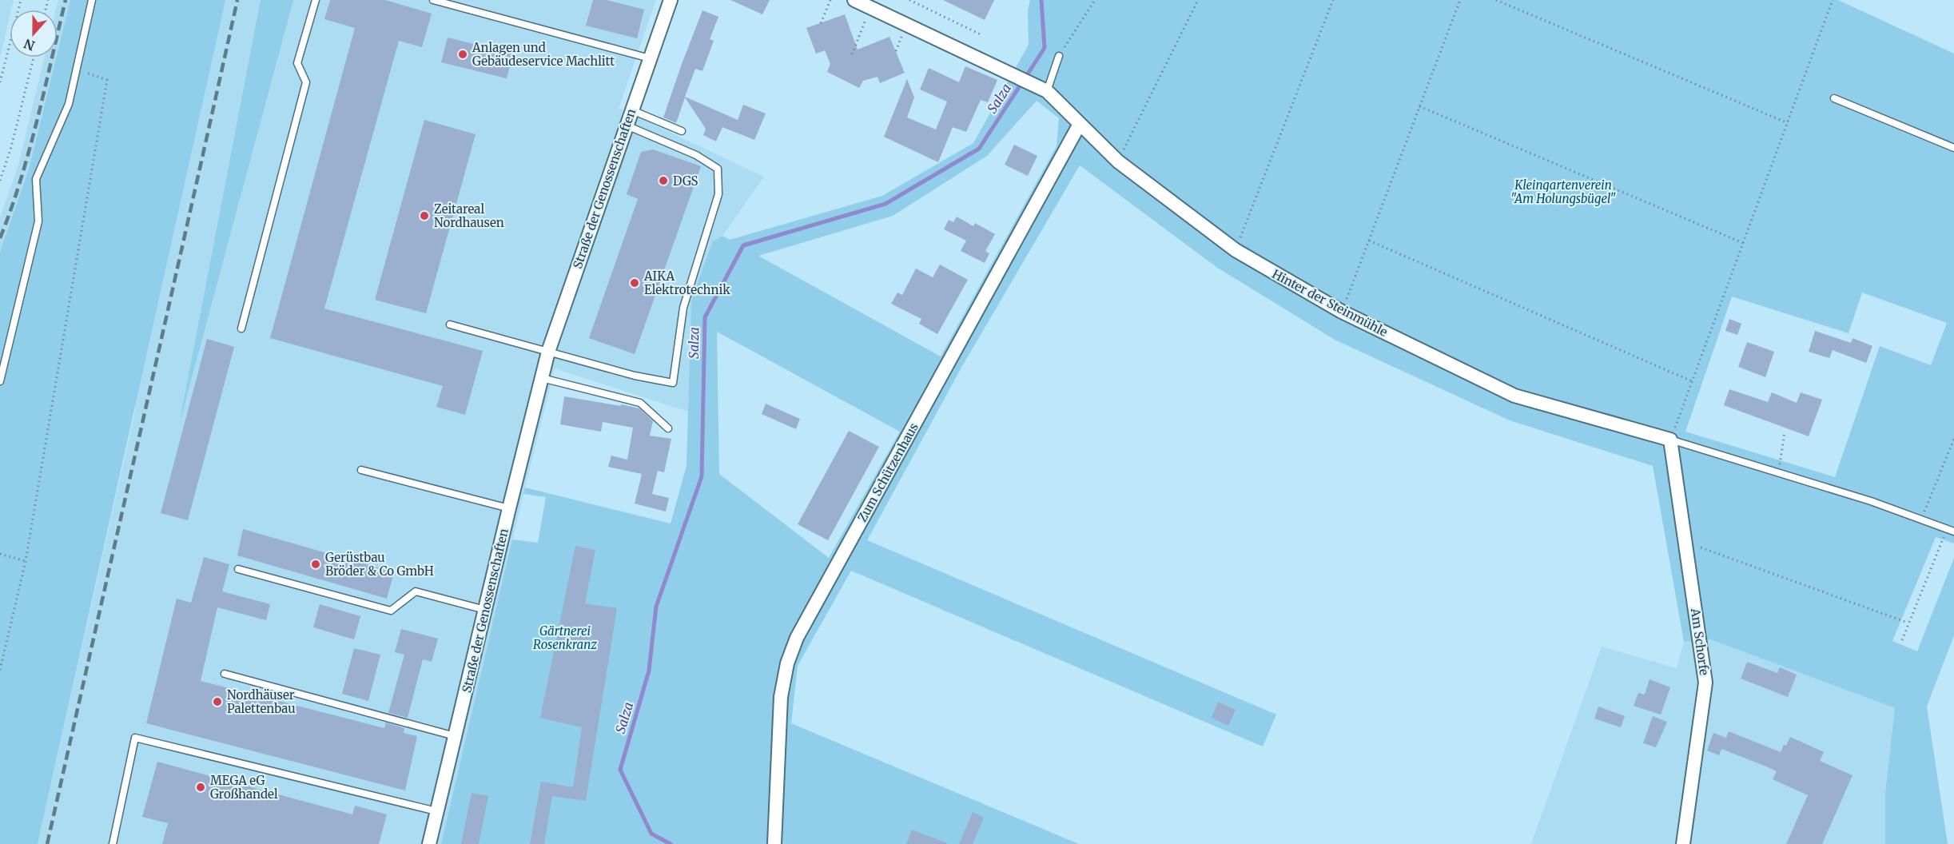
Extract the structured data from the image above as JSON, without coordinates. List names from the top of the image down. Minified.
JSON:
{"streets":{"street":["Straße der Genossenschaften","Hinter der Steinmühle","Zum Schützenhaus","Am Schorfe"]},"crossings":[["Hinter der Steinmühle","Zum Schützenhaus"],["Hinter der Steinmühle","Am Schorfe"]],"water":["Salza"],"parks":["Kleingartenverein \"Am Holungsbügel\"","Gärtnerei Rosenkranz"],"places":["Anlagen und Gebäudeservice Machlitt","DGS","Zeitareal Nordhausen","AIKA Elektrotechnik","Gerüstbau Bröder & Co GmbH","Nordhäuser Palettenbau","MEGA eG Großhandel"],"north":"bottom"}
